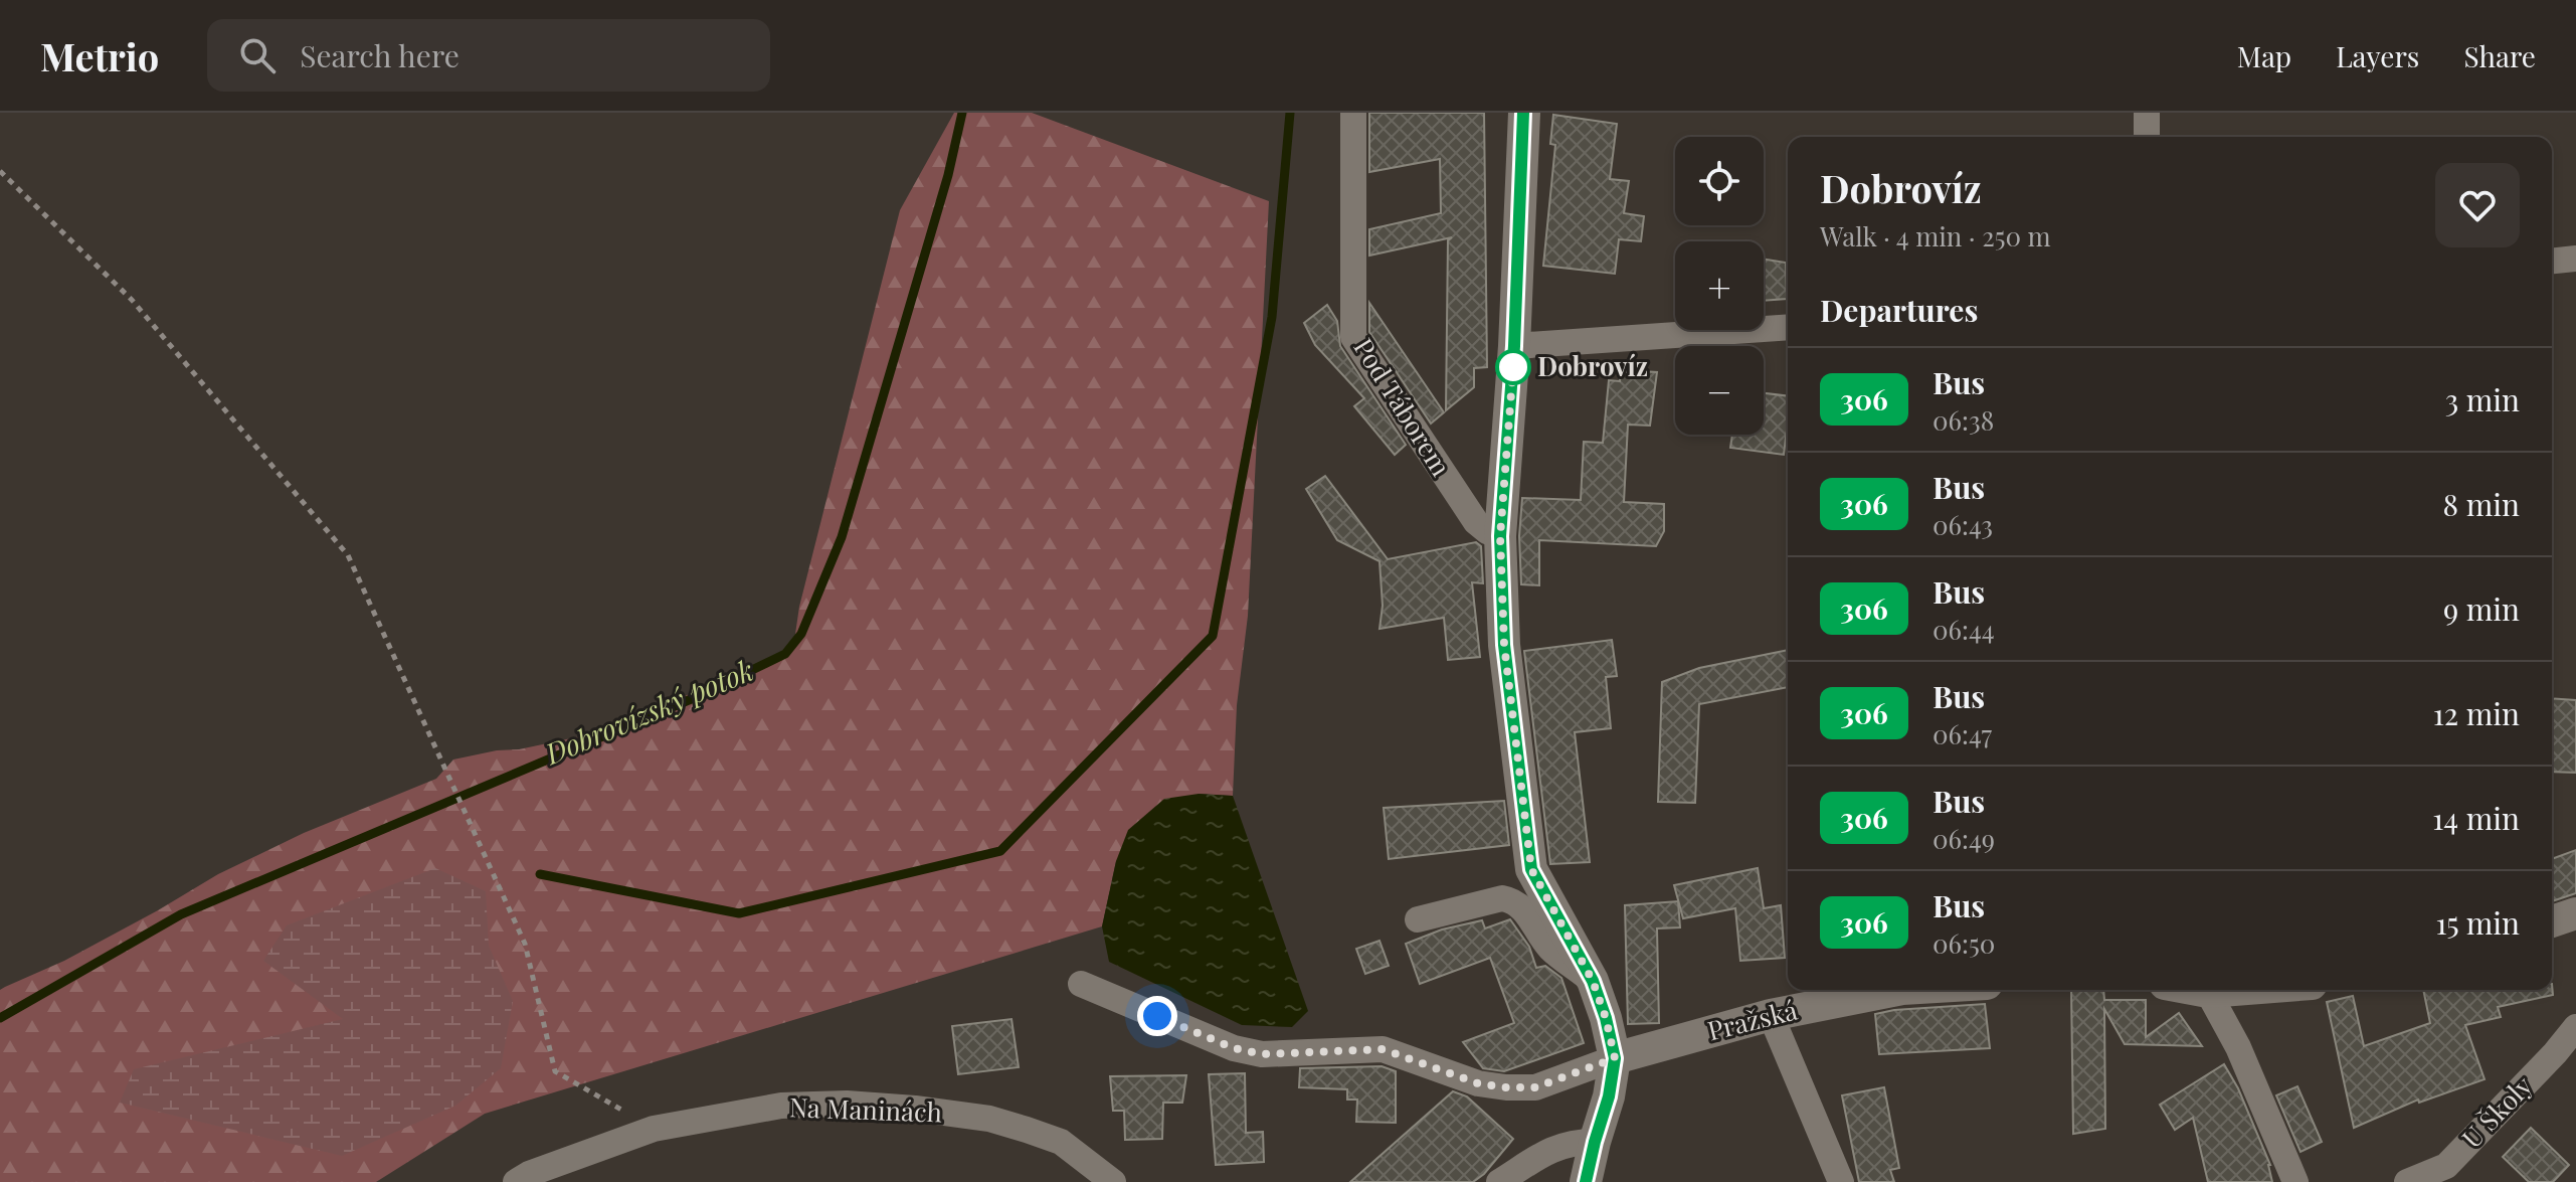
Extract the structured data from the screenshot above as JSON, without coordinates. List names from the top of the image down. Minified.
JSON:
{"streets":{"street":["Pod Táborem","Pražská","Na Maninách","U Školy"]},"water":["Dobrovízský potok"],"places":["Dobrovíz"],"lines":["bus line 306"],"page":{"header":"Metrio","search":"Search here","nav":["Map","Layers","Share"],"map_buttons":["+","−"],"heading":[["Dobrovíz","Walk · 4 min · 250 m"],"Departures"],"list":[{"mark":"306","name":"Bus","note":"06:38","value":"3 min"},{"mark":"306","name":"Bus","note":"06:43","value":"8 min"},{"mark":"306","name":"Bus","note":"06:44","value":"9 min"},{"mark":"306","name":"Bus","note":"06:47","value":"12 min"},{"mark":"306","name":"Bus","note":"06:49","value":"14 min"},{"mark":"306","name":"Bus","note":"06:50","value":"15 min"}]}}
